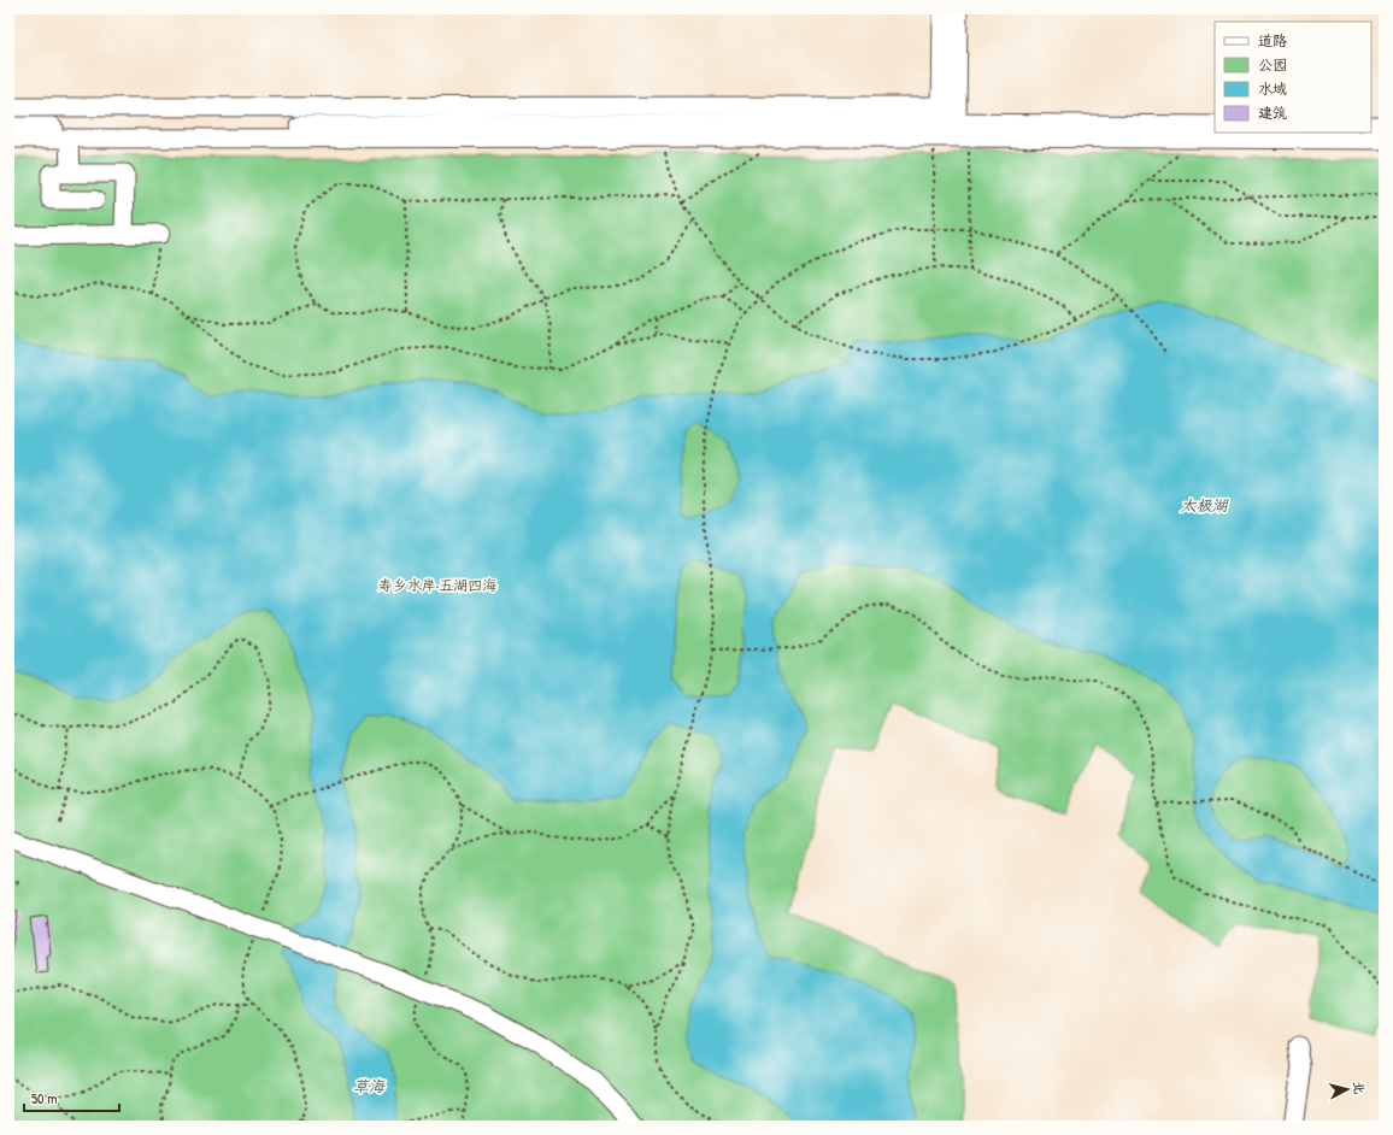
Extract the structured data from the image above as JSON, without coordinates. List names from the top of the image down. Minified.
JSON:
{"water":["太极湖","草海"],"parks":["寿乡水岸·五湖四海"],"legend":["道路","公园","水域","建筑"],"scale_bar":"50 m","north":"right"}
